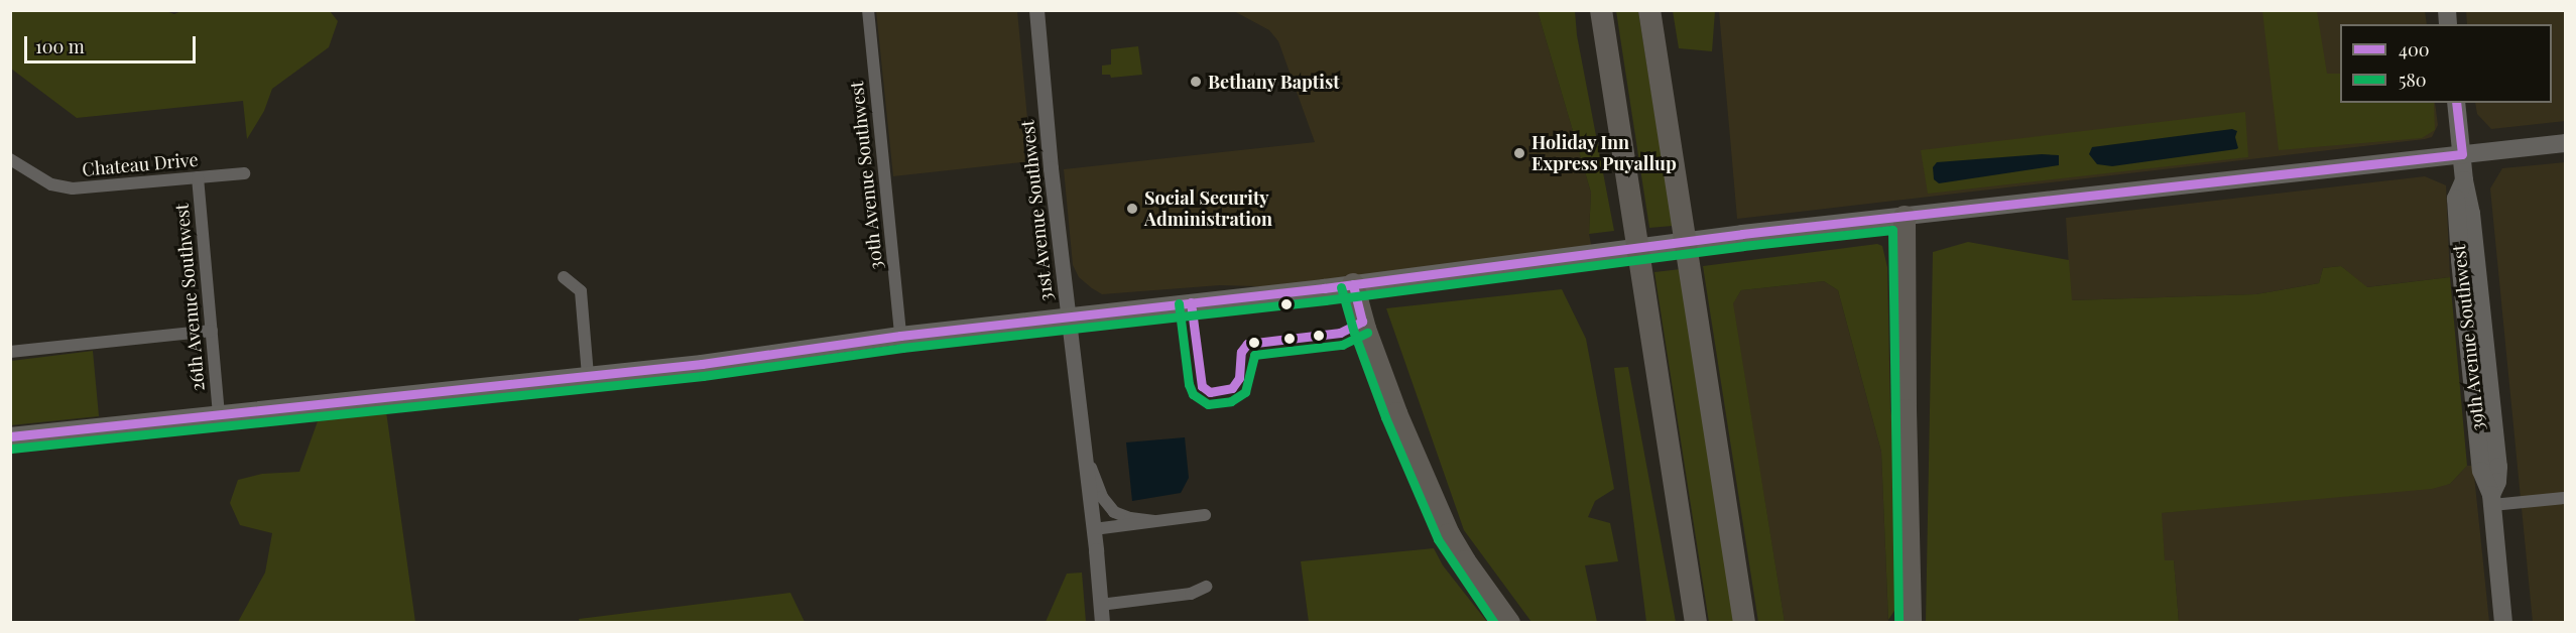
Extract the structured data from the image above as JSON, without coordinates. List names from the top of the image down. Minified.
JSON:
{"streets":{"main road":["39th Avenue Southwest"],"street":["Chateau Drive","30th Avenue Southwest","31st Avenue Southwest","26th Avenue Southwest"]},"crossings":[["Chateau Drive","26th Avenue Southwest"]],"places":["Bethany Baptist","Holiday Inn Express Puyallup","Social Security Administration"],"lines":["transit line 400","transit line 580"],"legend":["400","580"],"scale_bar":"100 m"}
